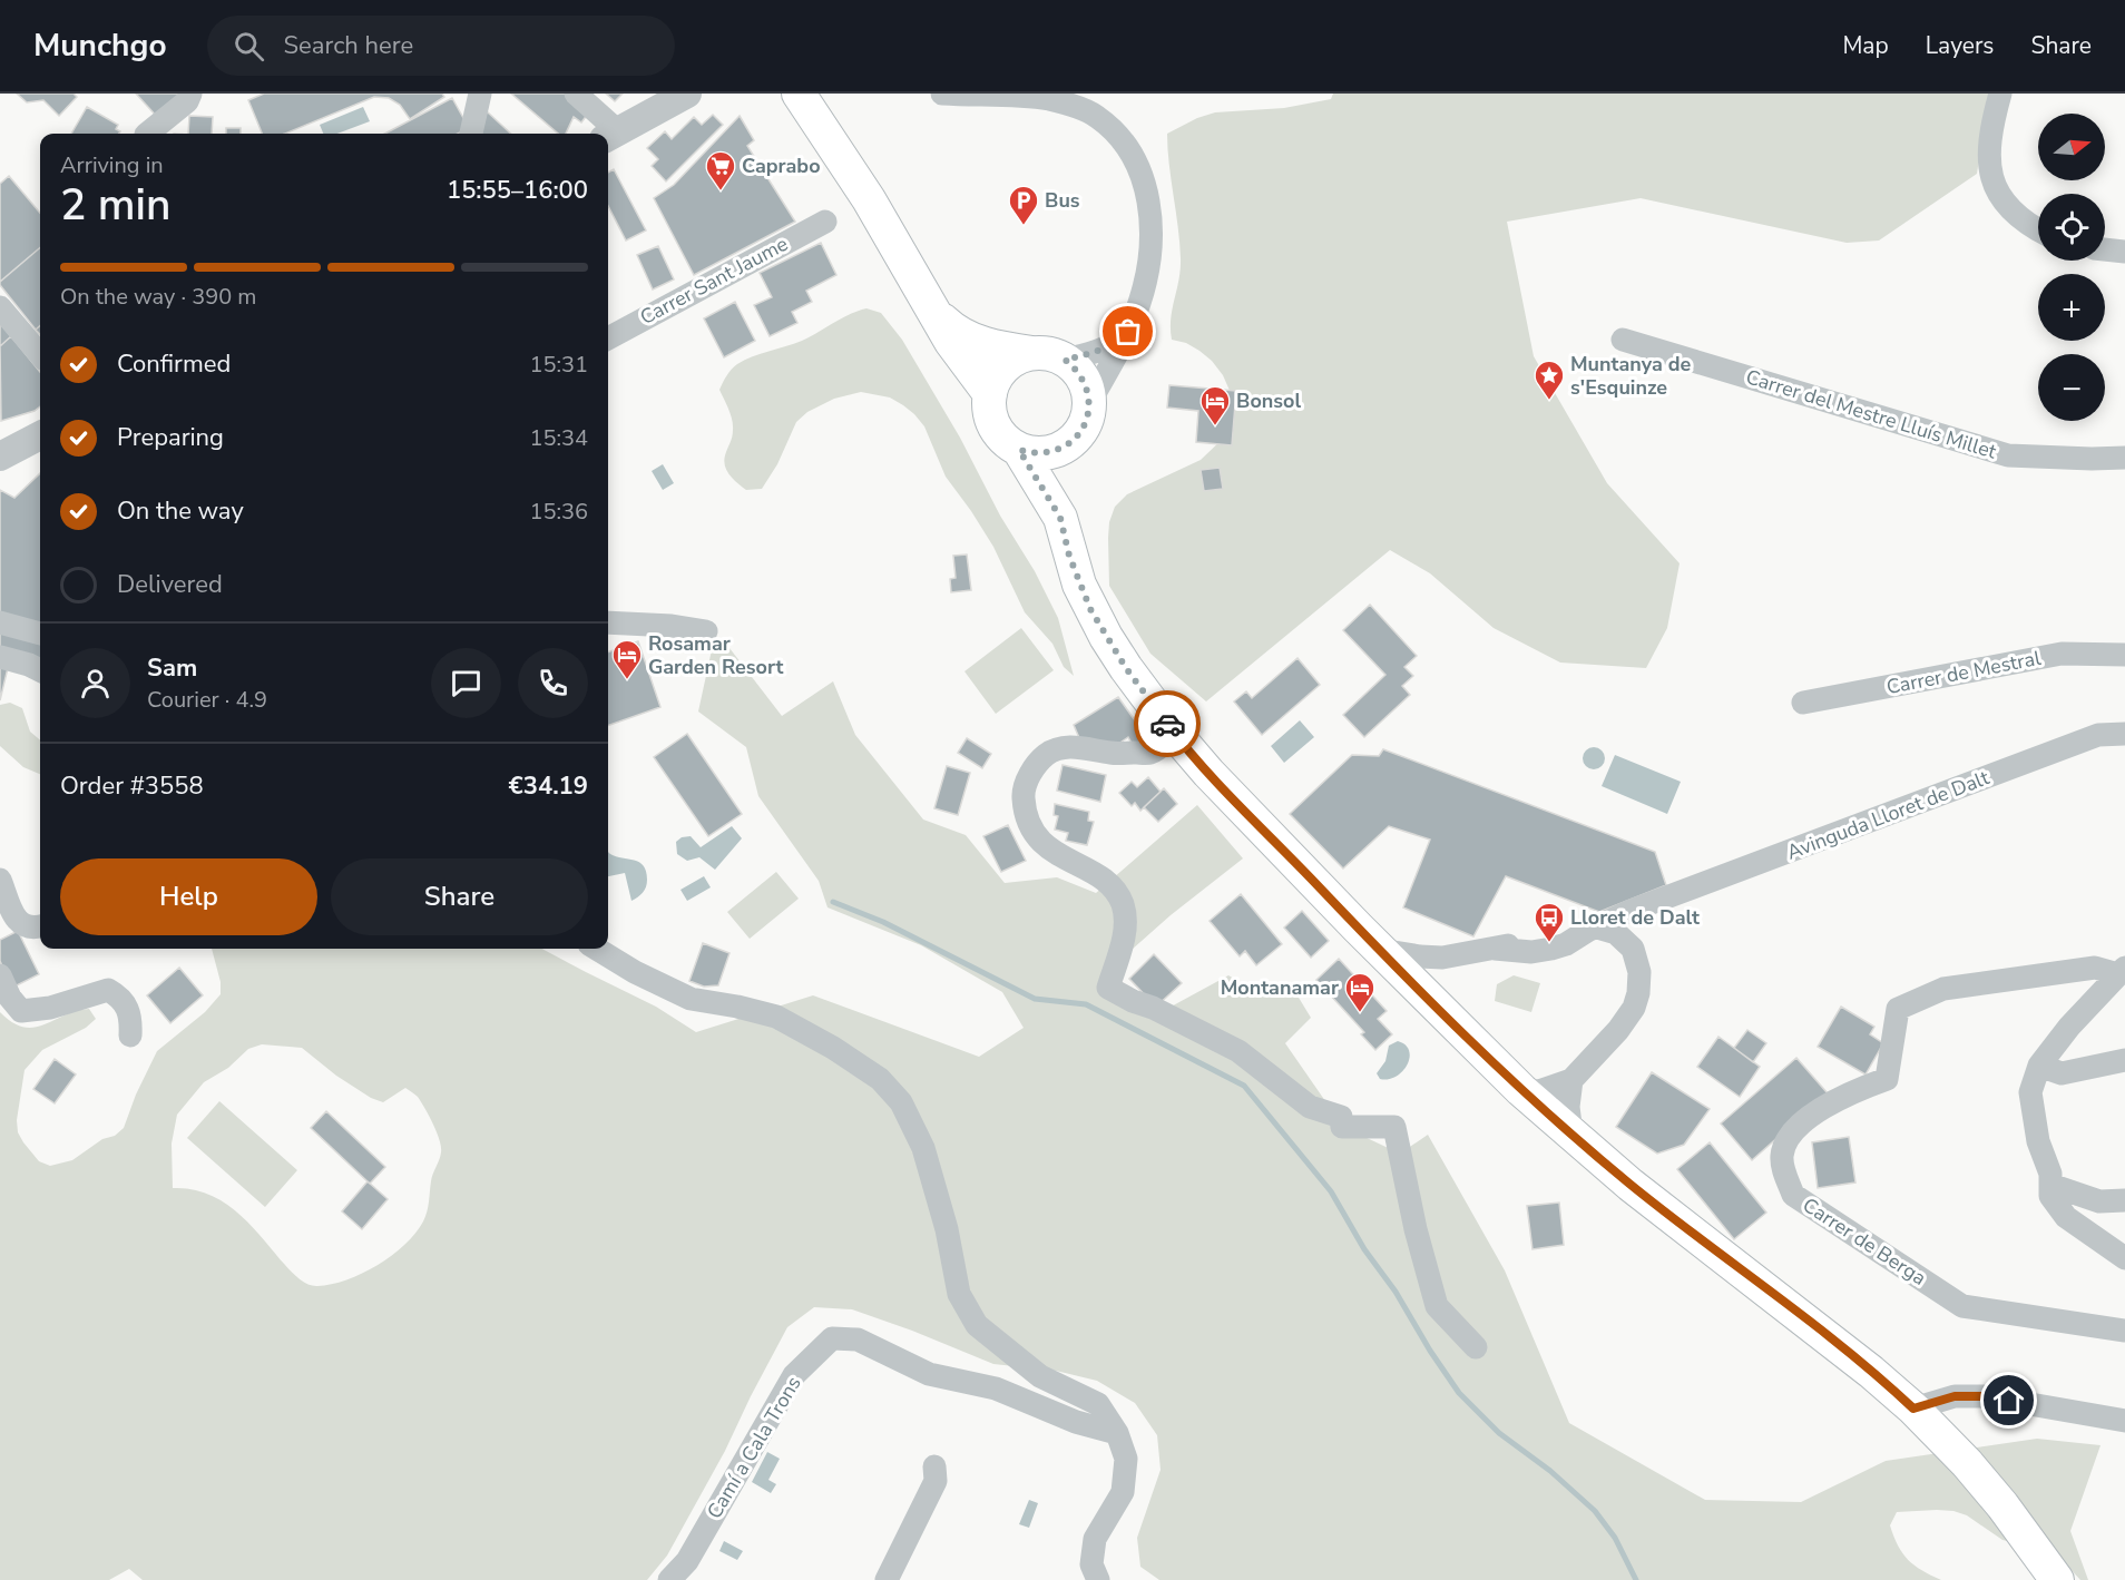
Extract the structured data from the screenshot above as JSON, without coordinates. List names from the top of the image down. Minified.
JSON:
{"streets":{"street":["Carrer Sant Jaume","Carrer del Mestre Lluís Millet","Carrer de Mestral","Avinguda Lloret de Dalt","Carrer de Berga","Camí a Cala Trons"]},"places":{"supermarket":["Caprabo"],"parking":["Bus"],"place":["Muntanya de s'Esquinze"],"hotel":["Bonsol","Rosamar Garden Resort","Montanamar"],"bus stop":["Lloret de Dalt"]},"north":"right","page":{"header":"Munchgo","search":"Search here","nav":["Map","Layers","Share"],"map_buttons":["+","−"],"heading":["2 min","Arriving in","15:55–16:00"],"panel":["Sam","Courier · 4.9","Order #3558","€34.19"],"bar":"On the way · 390 m","list":[["Confirmed","15:31"],["Preparing","15:34"],["On the way","15:36"],"Delivered"],"buttons":["Help","Share"]}}
